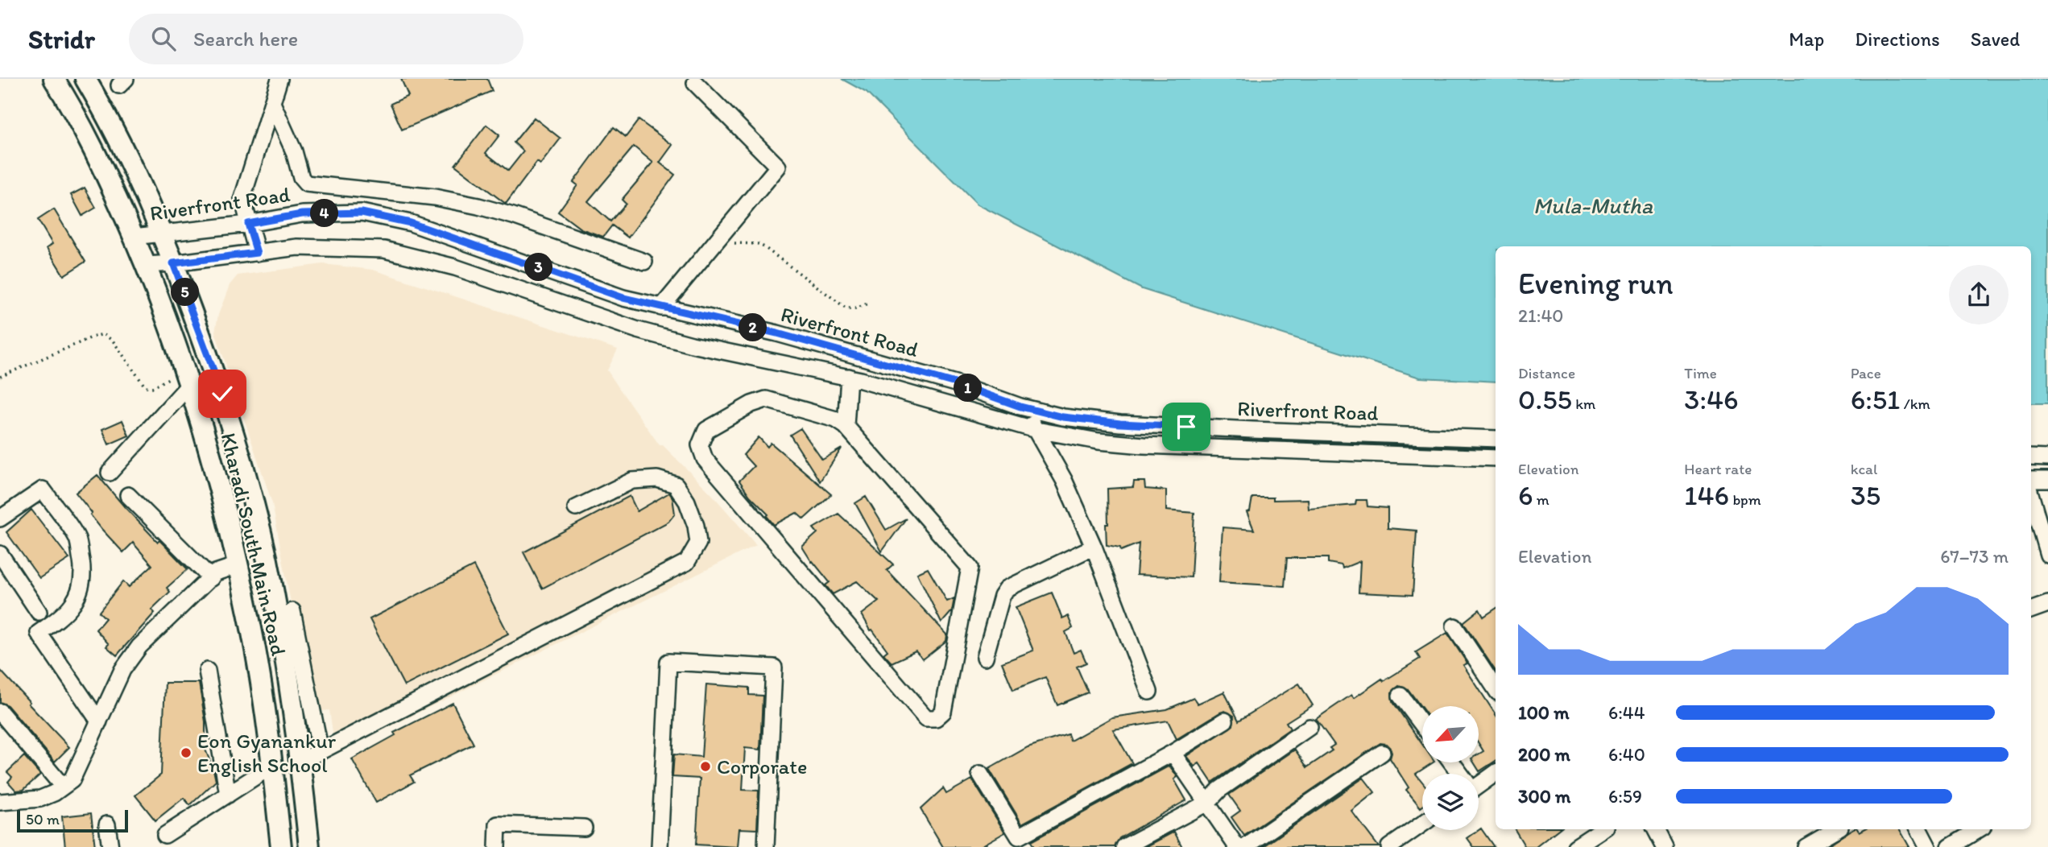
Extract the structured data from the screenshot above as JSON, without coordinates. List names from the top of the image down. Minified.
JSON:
{"streets":{"main road":["Kharadi South Main Road"],"street":["Riverfront Road"]},"crossings":[["Riverfront Road","Kharadi South Main Road"]],"water":["Mula-Mutha"],"places":["Eon Gyanankur English School","Corporate"],"scale_bar":"50 m","north":"bottom left","page":{"header":"Stridr","search":"Search here","nav":["Map","Directions","Saved"],"pins":["4","3","5","2","1"],"heading":["Evening run","21:40"],"stats":[["Distance","0.55 km"],["Time","3:46"],["Pace","6:51 /km"],["Elevation","6 m"],["Heart rate","146 bpm"],["kcal","35"]],"chart":["Elevation","67–73 m"],"list":[{"name":"100 m","note":"6:44"},{"name":"200 m","note":"6:40"},{"name":"300 m","note":"6:59"}],"scale":"50 m"}}
